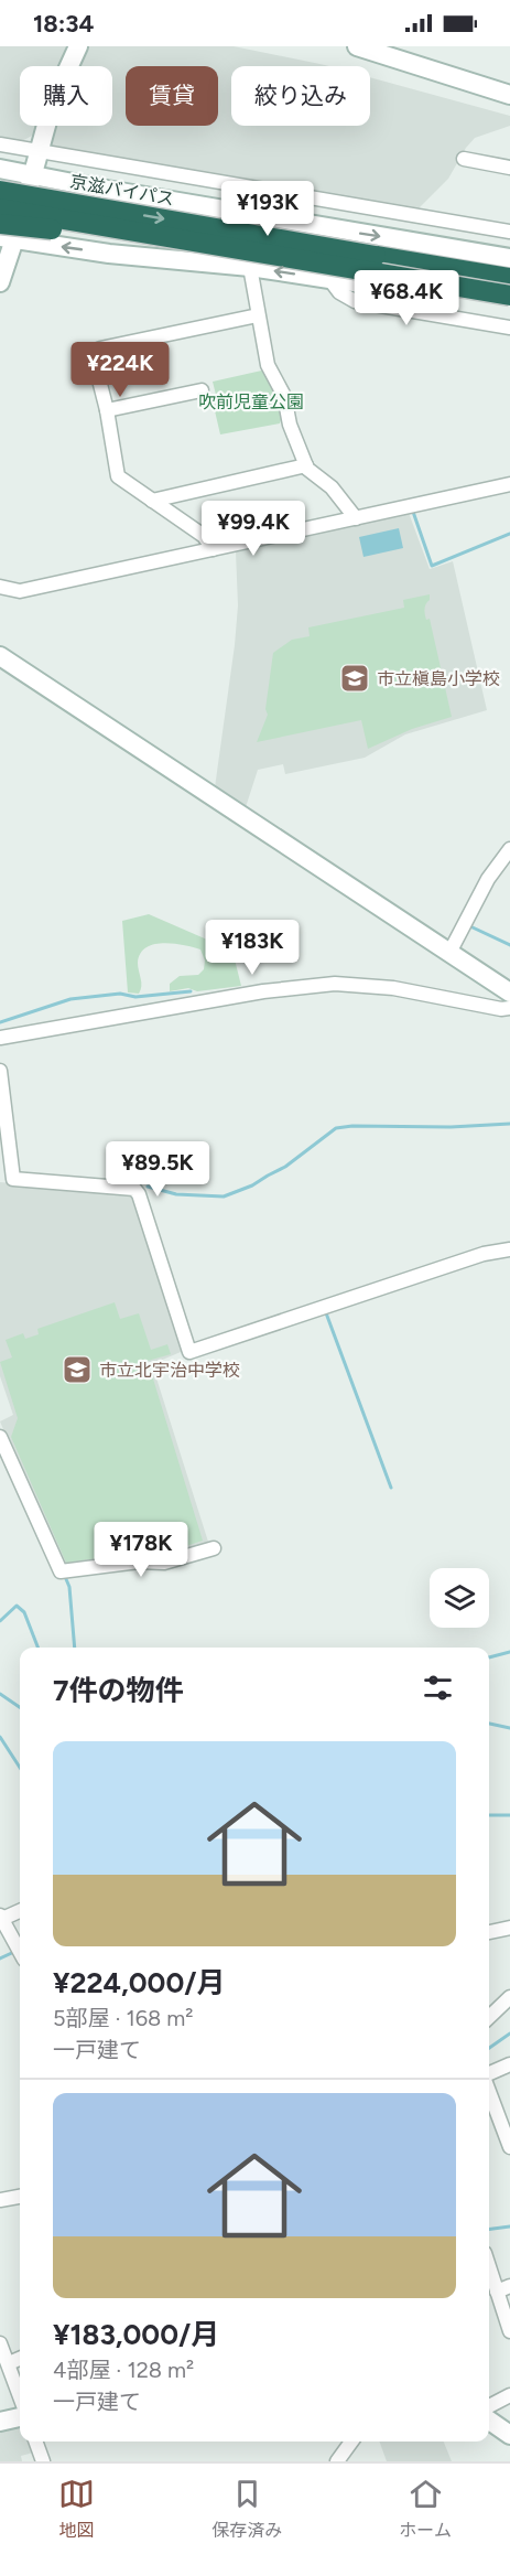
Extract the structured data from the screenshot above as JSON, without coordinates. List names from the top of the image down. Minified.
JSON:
{"streets":{"highway":["京滋バイパス"]},"parks":["吹前児童公園"],"places":{"school or university":["市立槇島小学校","市立北宇治中学校"]},"page":{"status":"18:34","chip":["購入","賃貸","絞り込み"],"price":["¥193K","¥68.4K","¥224K","¥99.4K","¥183K","¥89.5K","¥178K"],"heading":"7件の物件","list":[{"name":"¥224,000/月","note":"5部屋 · 168 m² · 一戸建て"},{"name":"¥183,000/月","note":"4部屋 · 128 m² · 一戸建て"}],"tabs":["地図","保存済み","ホーム"]}}
